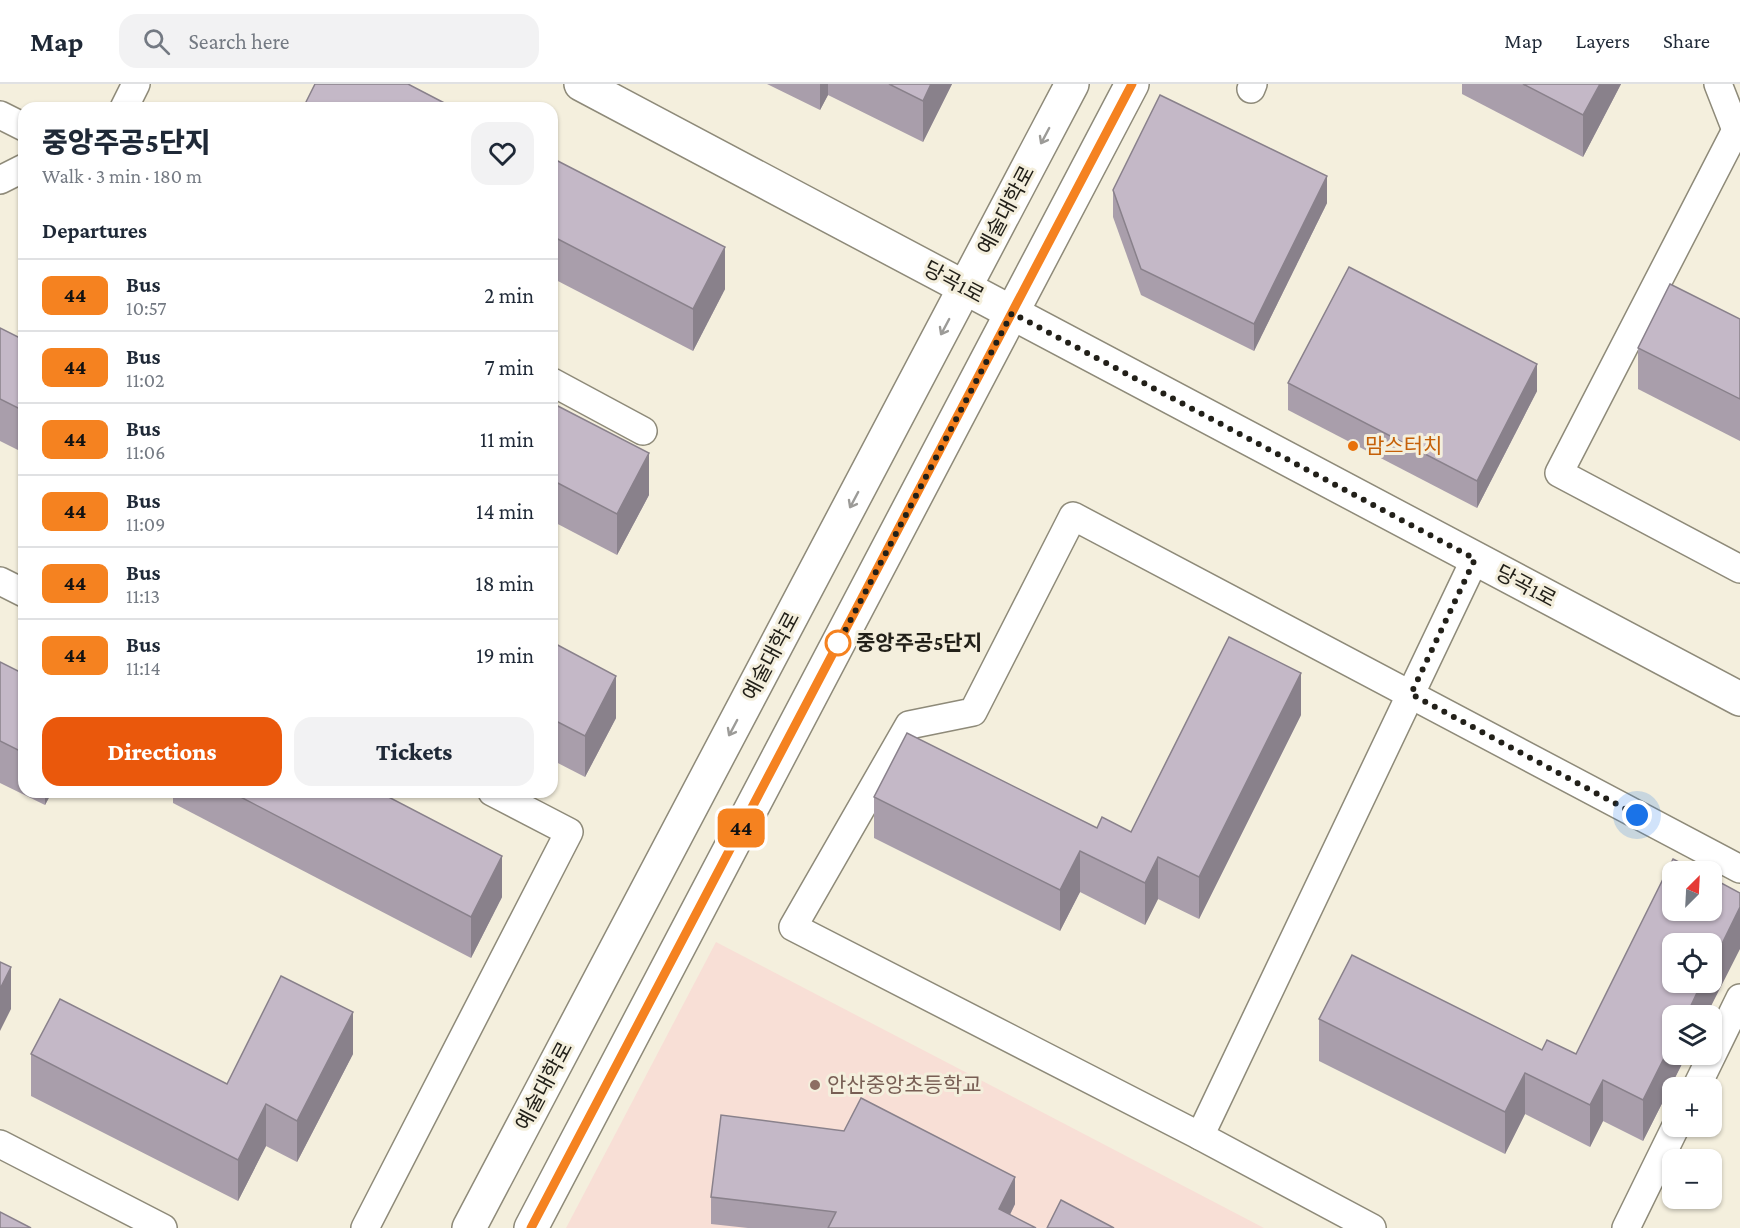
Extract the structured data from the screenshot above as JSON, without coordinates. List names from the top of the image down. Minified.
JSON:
{"streets":{"street":["예술대학로","당곡1로"]},"crossings":[["예술대학로","당곡1로"]],"places":["맘스터치","중앙주공5단지","안산중앙초등학교"],"lines":["bus line 44"],"north":"top right","page":{"header":"Map","search":"Search here","nav":["Map","Layers","Share"],"on_map":"44","heading":[["중앙주공5단지","Walk · 3 min · 180 m"],"Departures"],"list":[{"mark":"44","name":"Bus","note":"10:57","value":"2 min"},{"mark":"44","name":"Bus","note":"11:02","value":"7 min"},{"mark":"44","name":"Bus","note":"11:06","value":"11 min"},{"mark":"44","name":"Bus","note":"11:09","value":"14 min"},{"mark":"44","name":"Bus","note":"11:13","value":"18 min"},{"mark":"44","name":"Bus","note":"11:14","value":"19 min"}],"buttons":["Directions","Tickets"],"map_buttons":["+","−"]}}
